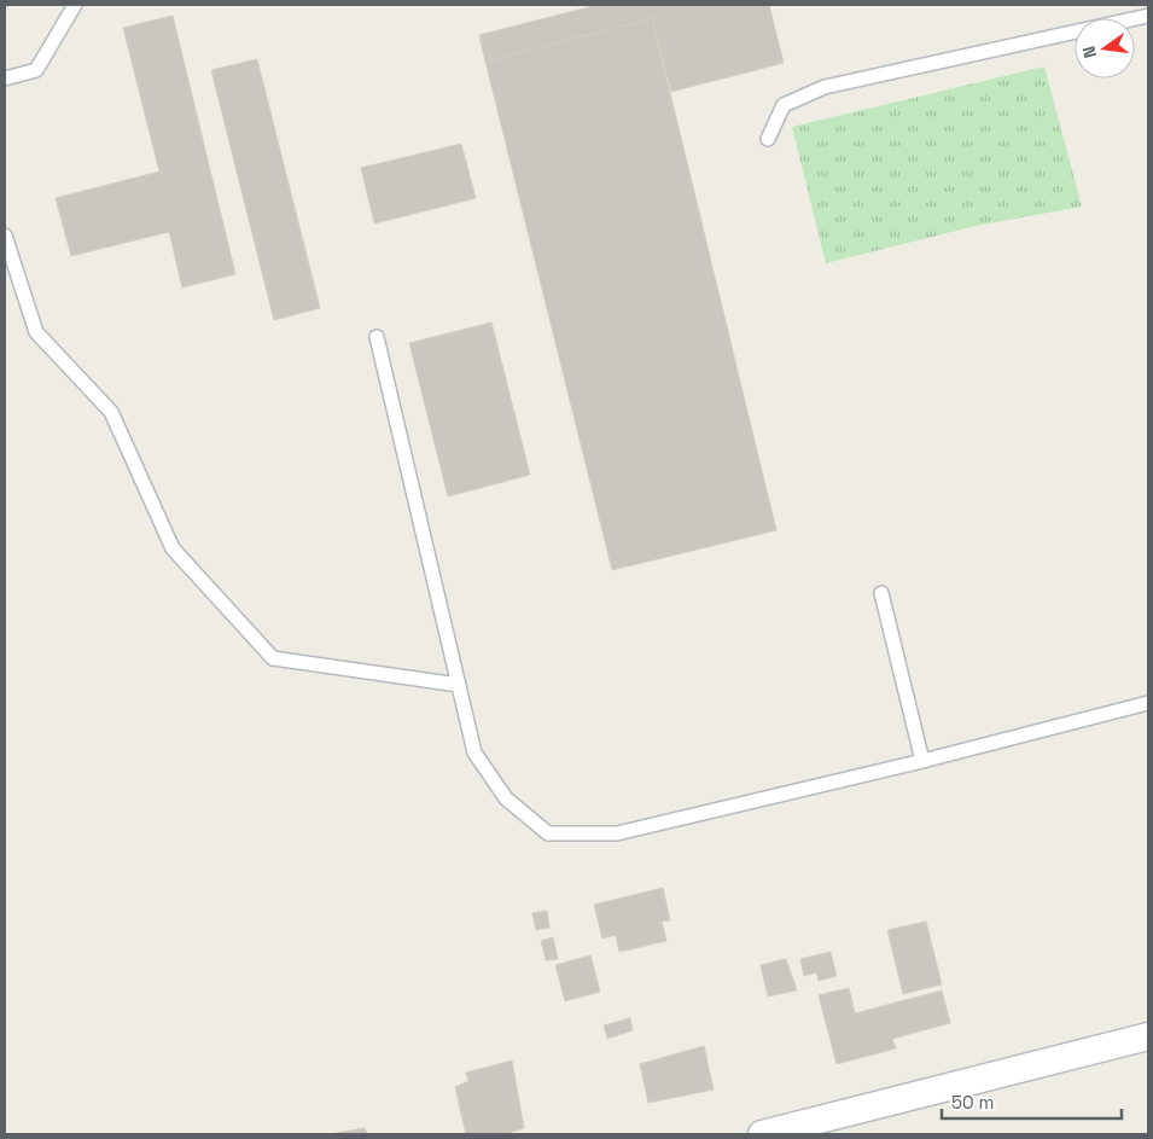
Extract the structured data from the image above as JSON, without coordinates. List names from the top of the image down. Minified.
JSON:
{"scale_bar":"50 m","north":"left"}
